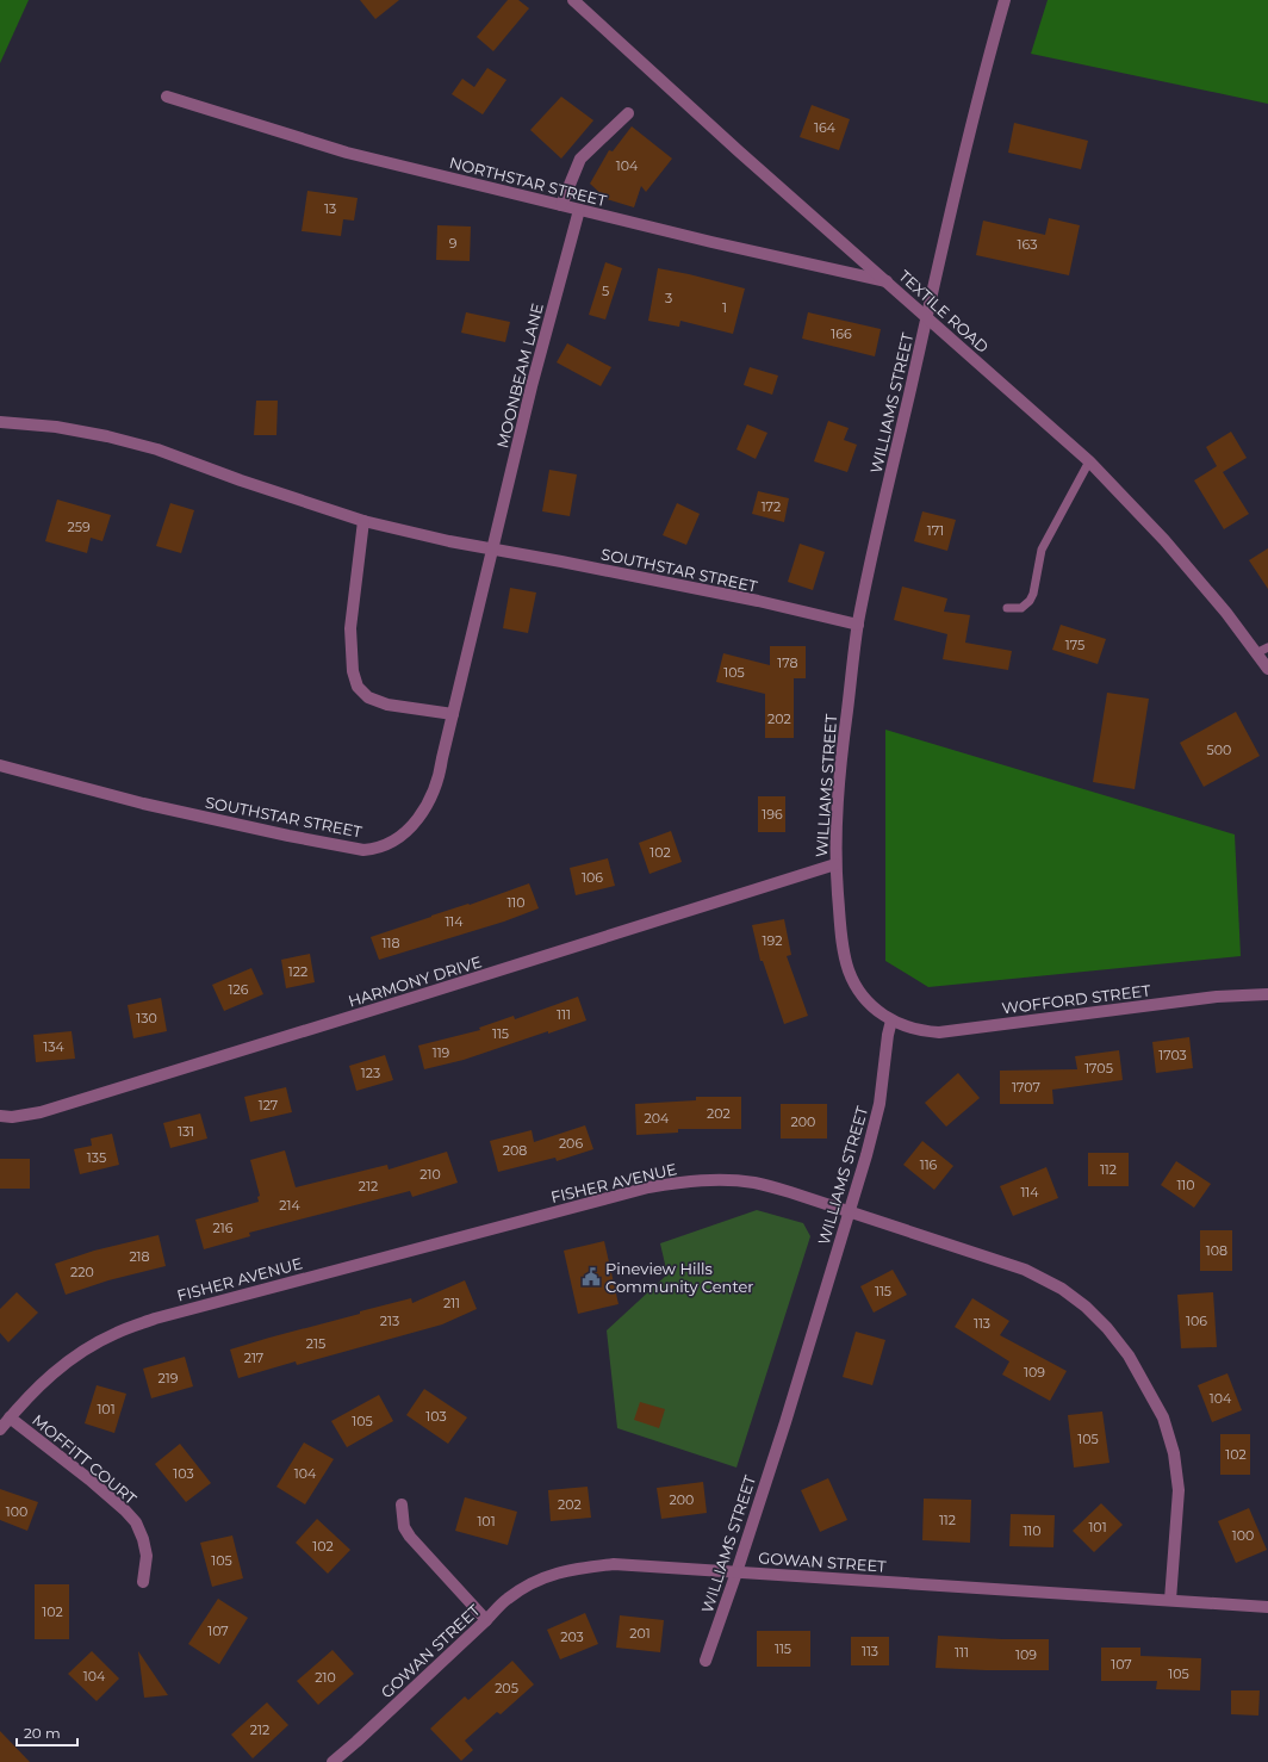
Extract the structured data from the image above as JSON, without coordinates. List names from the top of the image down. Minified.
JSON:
{"streets":{"street":["NORTHSTAR STREET","TEXTILE ROAD","MOONBEAM LANE","WILLIAMS STREET","SOUTHSTAR STREET","HARMONY DRIVE","WOFFORD STREET","FISHER AVENUE","MOFFITT COURT","GOWAN STREET"]},"crossings":[["NORTHSTAR STREET","TEXTILE ROAD"],["NORTHSTAR STREET","MOONBEAM LANE"],["TEXTILE ROAD","WILLIAMS STREET"],["MOONBEAM LANE","SOUTHSTAR STREET"],["WILLIAMS STREET","SOUTHSTAR STREET"],["WILLIAMS STREET","HARMONY DRIVE"],["WILLIAMS STREET","WOFFORD STREET"],["WILLIAMS STREET","FISHER AVENUE"],["WILLIAMS STREET","GOWAN STREET"],["FISHER AVENUE","MOFFITT COURT"],["FISHER AVENUE","GOWAN STREET"]],"places":{"public building":["Pineview Hills Community Center"]},"house_numbers":["164","104","13","9","163","5","3","1","166","172","259","171","175","178","105","202","500","196","102","106","110","114","192","118","122","126","111","130","115","134","119","1703","1705","123","1707","127","202","204","200","131","206","208","135","116","112","210","110","212","114","214","216","108","218","220","115","211","213","106","113","215","217","109","219","104","101","103","105","105","102","103","104","200","202","100","112","101","101","110","100","102","105","102","107","201","203","115","113","111","109","107","105","104","210","205","212"],"scale_bar":"20 m"}
